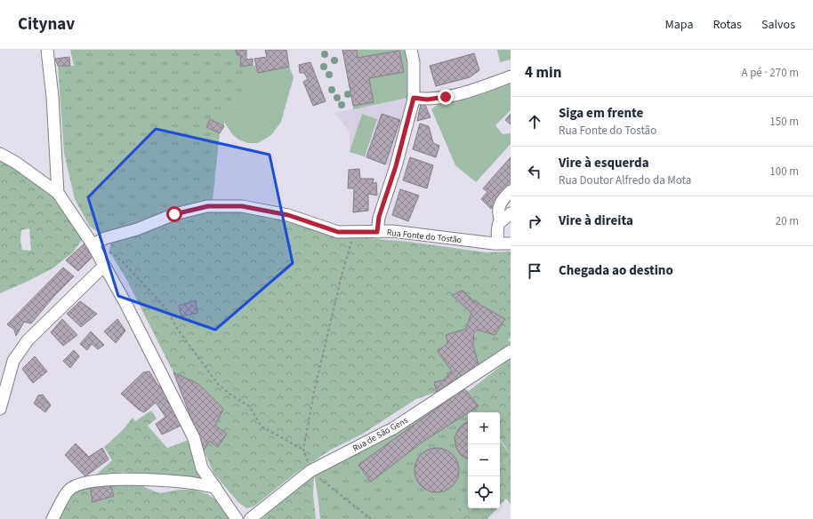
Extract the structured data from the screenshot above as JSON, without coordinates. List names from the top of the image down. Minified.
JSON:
{"streets":{"street":["Rua Fonte do Tostão","Rua de São Gens"]},"page":{"header":"Citynav","nav":["Mapa","Rotas","Salvos"],"heading":["4 min","A pé · 270 m"],"list":[["Siga em frente","Rua Fonte do Tostão","150 m"],["Vire à esquerda","Rua Doutor Alfredo da Mota","100 m"],["Vire à direita","20 m"],"Chegada ao destino"],"map_buttons":["+","−"]}}
